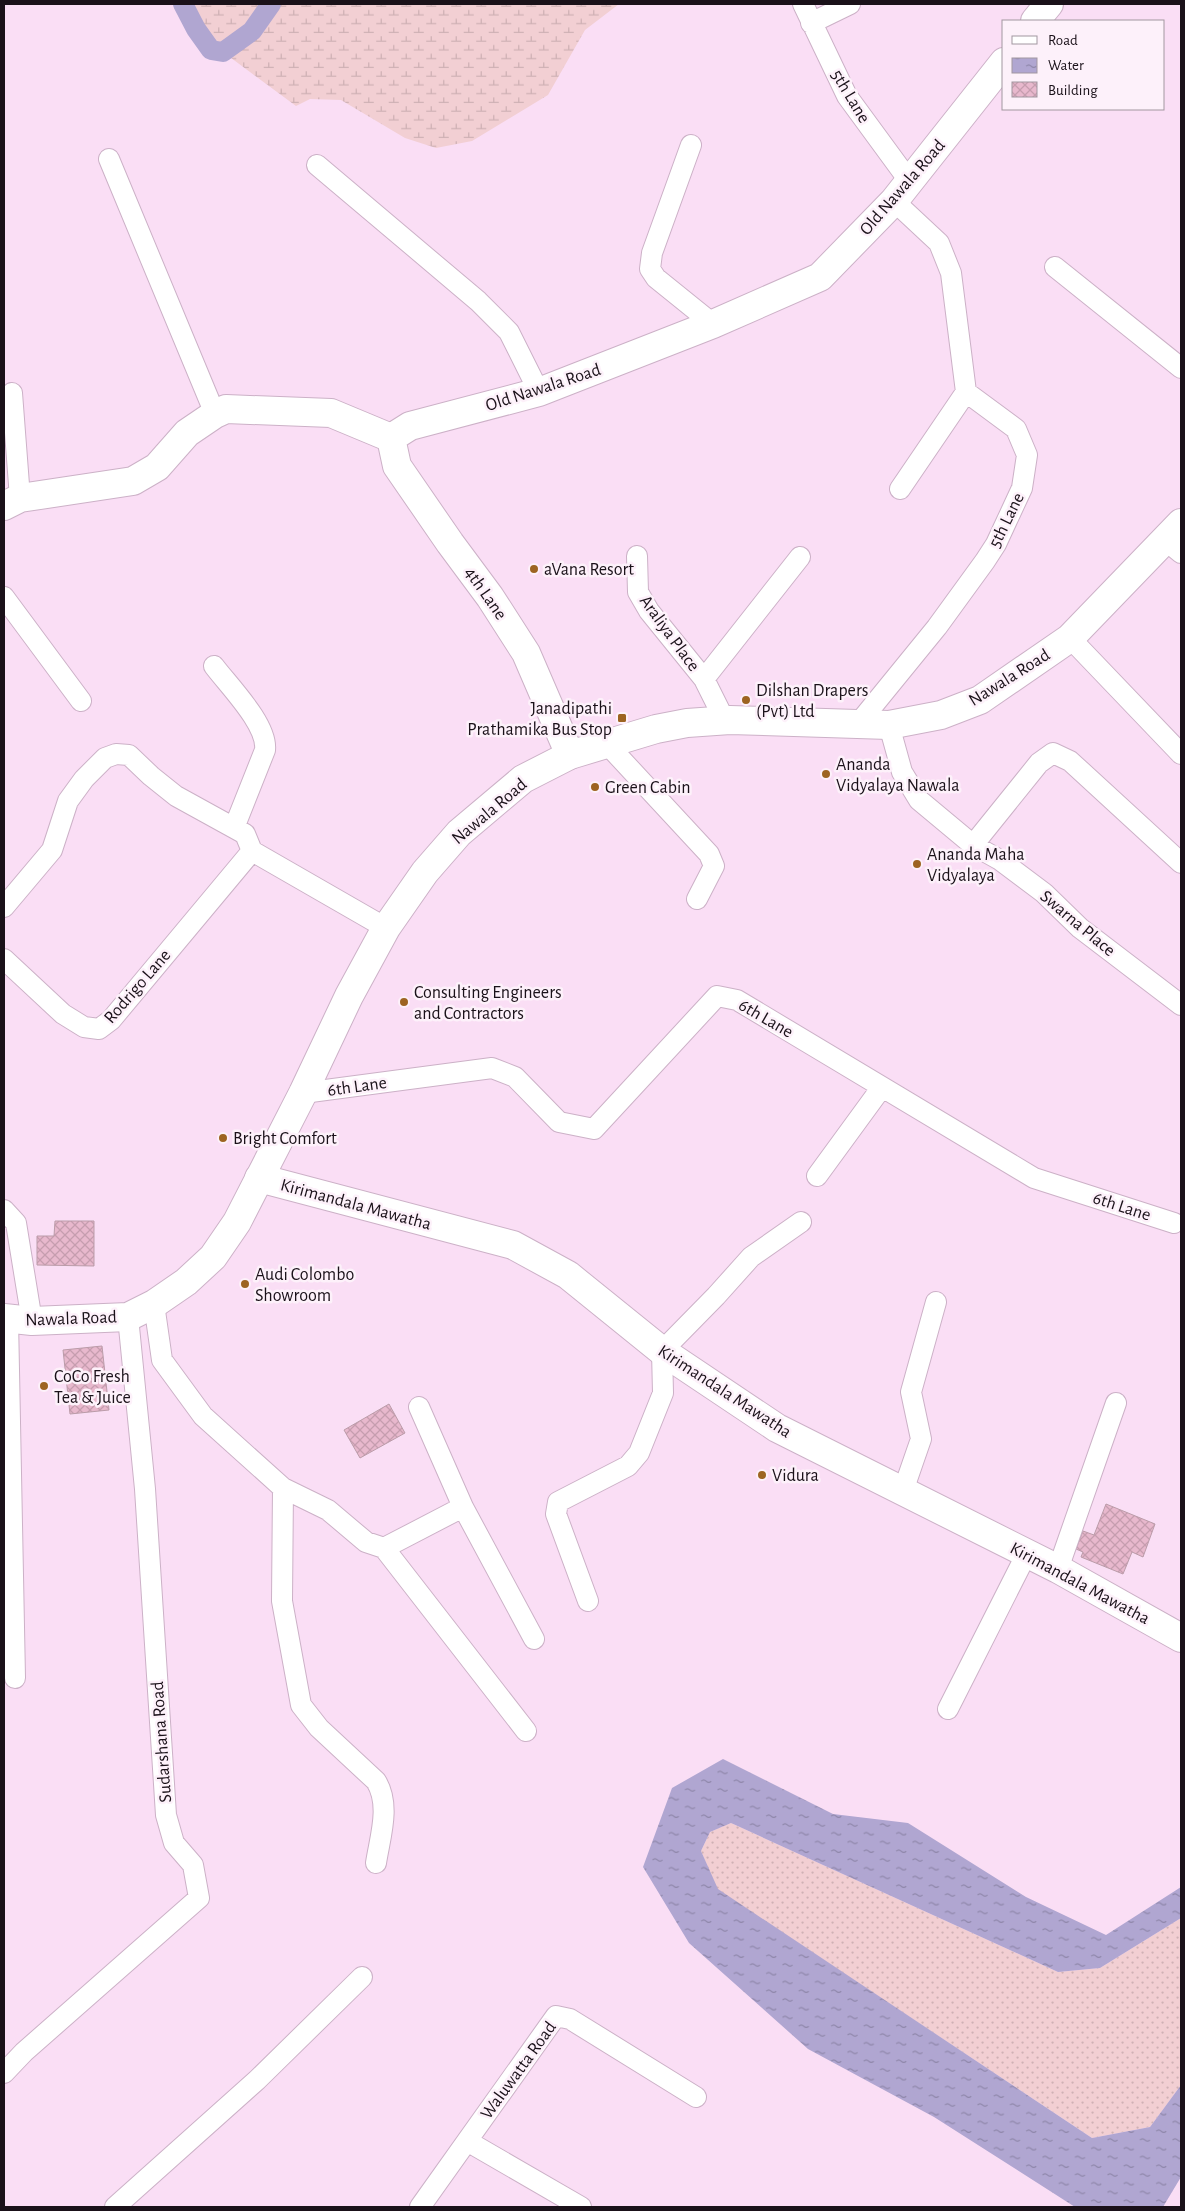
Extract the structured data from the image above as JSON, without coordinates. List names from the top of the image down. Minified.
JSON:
{"streets":{"main road":["Old Nawala Road","4th Lane","Nawala Road","Kirimandala Mawatha"],"street":["5th Lane","Araliya Place","Swarna Place","Rodrigo Lane","6th Lane","Sudarshana Road","Waluwatta Road"]},"crossings":[["5th Lane","Old Nawala Road"],["5th Lane","Nawala Road"],["Old Nawala Road","4th Lane"],["4th Lane","Nawala Road"],["Araliya Place","Nawala Road"],["Nawala Road","Swarna Place"],["Nawala Road","6th Lane"],["Nawala Road","Kirimandala Mawatha"],["Nawala Road","Sudarshana Road"]],"places":{"other":["aVana Resort","Dilshan Drapers (Pvt) Ltd","Ananda Vidyalaya Nawala","Green Cabin","Ananda Maha Vidyalaya","Consulting Engineers and Contractors","Bright Comfort","Audi Colombo Showroom","CoCo Fresh Tea & Juice","Vidura"],"transit":["Janadipathi Prathamika Bus Stop"]},"legend":["Road","Water","Building"]}
